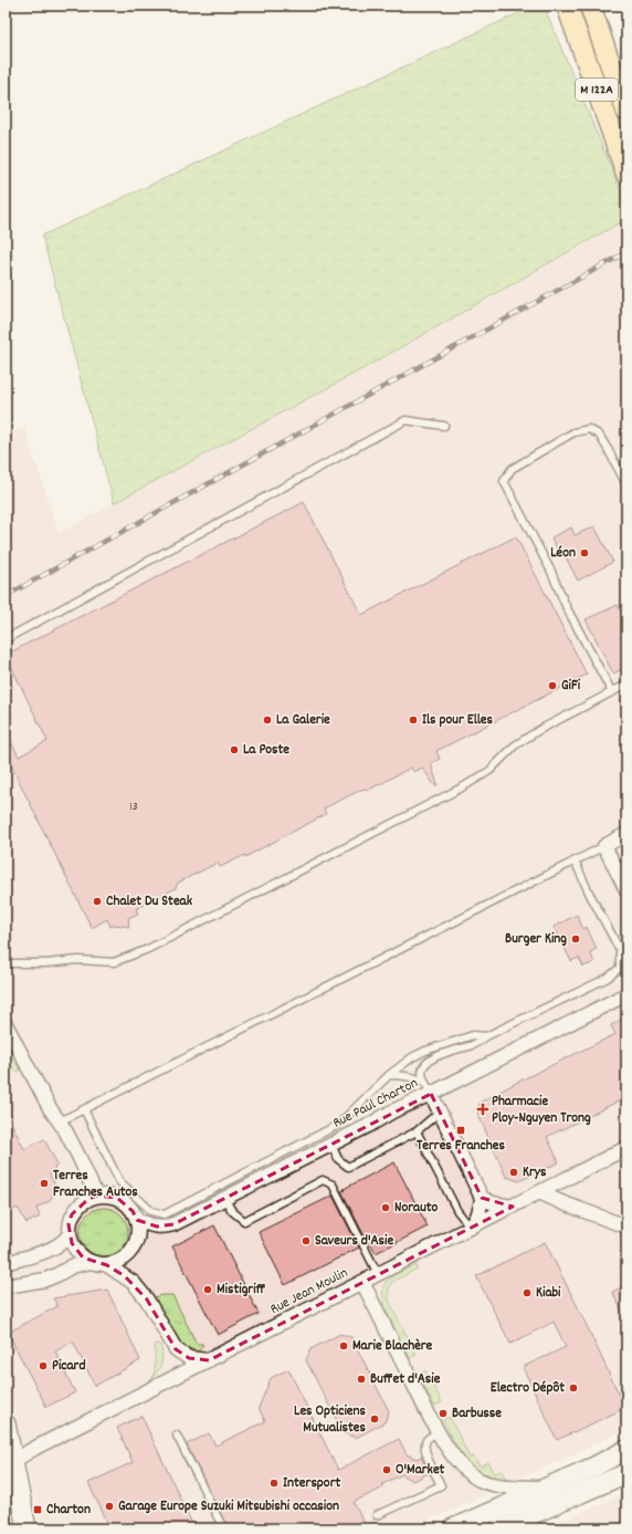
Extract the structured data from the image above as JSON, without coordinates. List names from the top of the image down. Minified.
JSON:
{"streets":{"main road":["M 122A"],"street":["Rue Paul Charton","Rue Jean Moulin"]},"places":{"other":["Léon","GiFi","La Galerie","Ils pour Elles","La Poste","Chalet Du Steak","Burger King","Krys","Terres Franches Autos","Norauto","Saveurs d'Asie","Mistigriff","Kiabi","Marie Blachère","Picard","Buffet d'Asie","Electro Dépôt","Barbusse","Les Opticiens Mutualistes","O'Market","Intersport","Garage Europe Suzuki Mitsubishi occasion"],"health":["Pharmacie Ploy-Nguyen Trong"],"transit":["Terres Franches","Charton"]},"house_numbers":["13"]}
